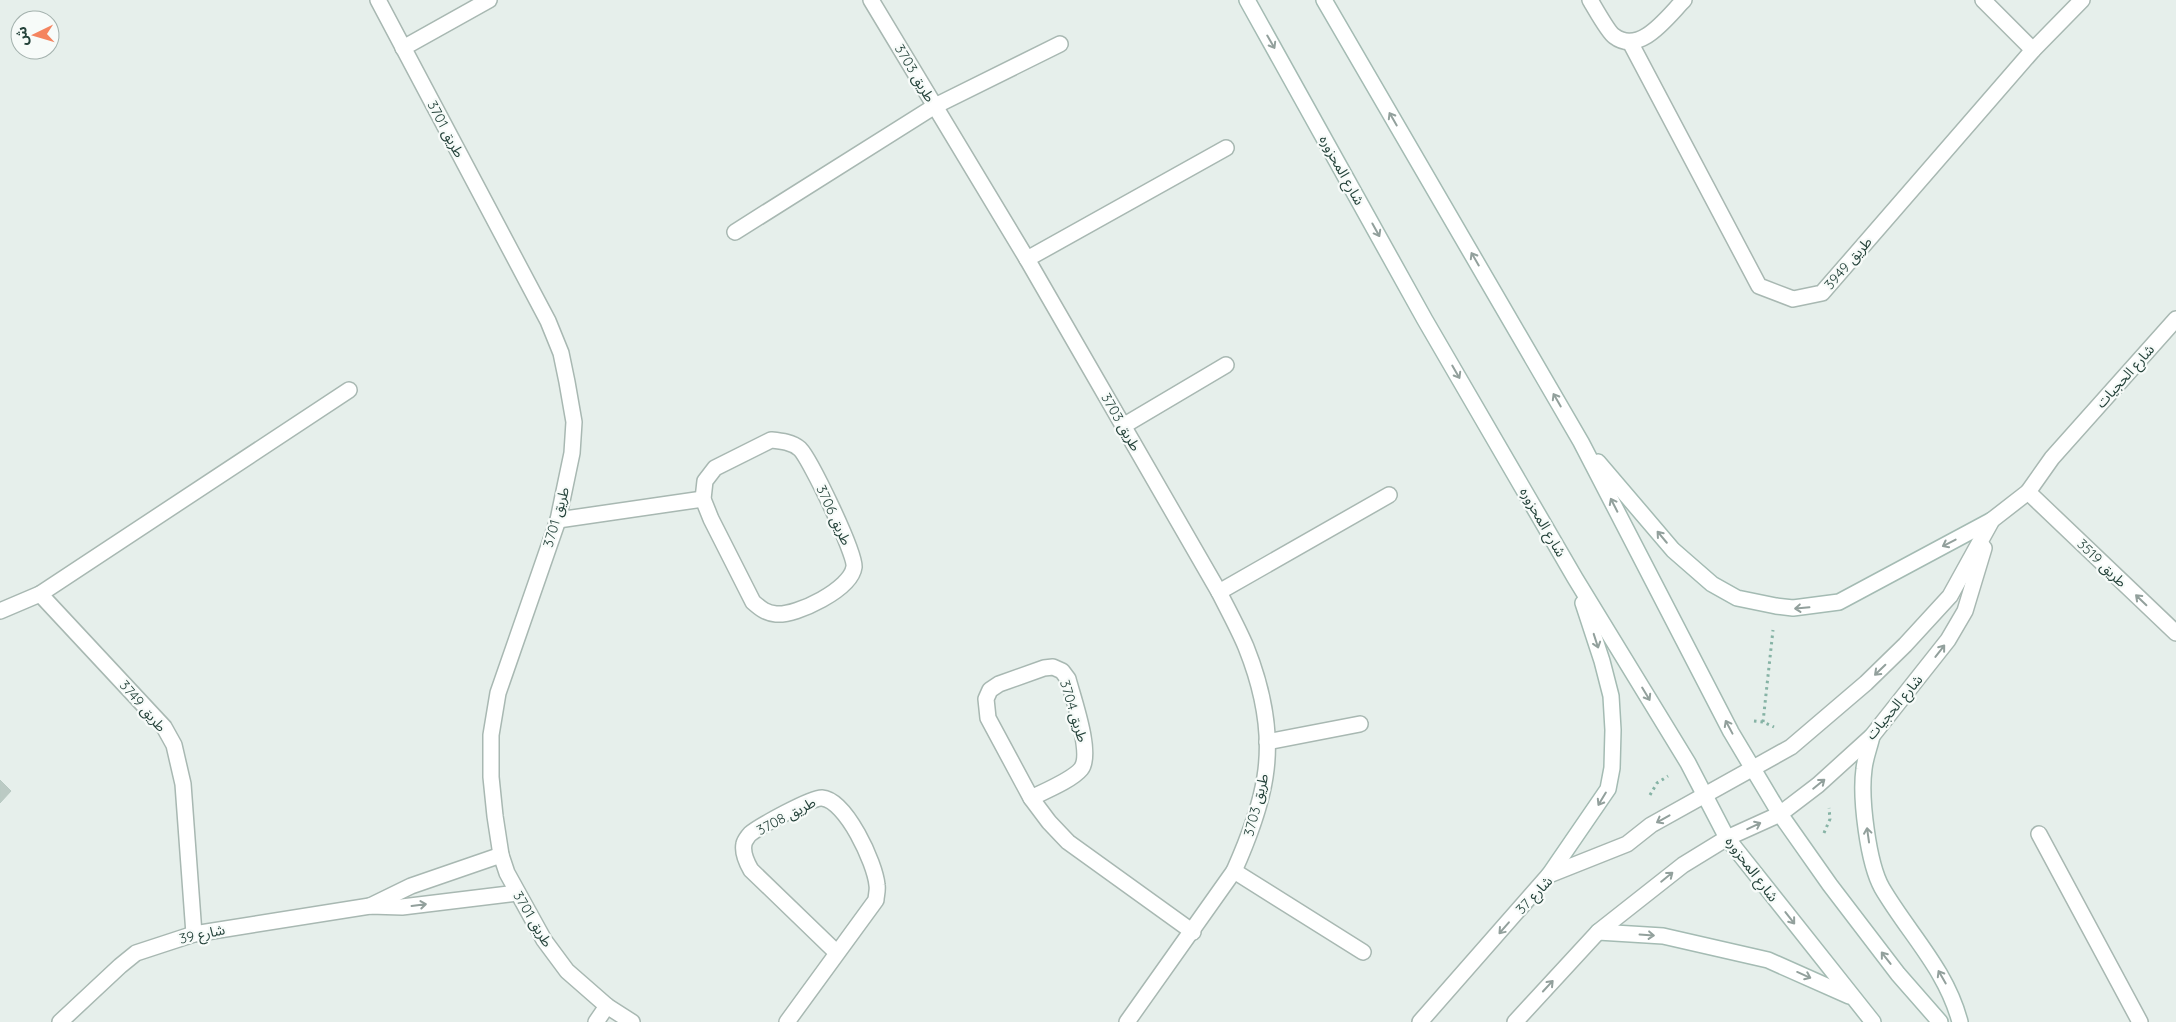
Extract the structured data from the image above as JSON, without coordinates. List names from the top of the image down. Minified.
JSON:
{"streets":{"street":["طريق 3703","طريق 3701","شارع المحزوره","طريق 3949","شارع الحجيات","طريق 3706","طريق 3519","طريق 3749","طريق 3704","طريق 3708","شارع 37","شارع 39"]},"crossings":[["طريق 3703","طريق 3704"],["طريق 3701","شارع 39"],["شارع المحزوره","شارع الحجيات"],["شارع المحزوره","شارع 37"],["شارع الحجيات","طريق 3519"],["شارع الحجيات","شارع 37"],["طريق 3749","شارع 39"]],"one_way":["طريق 3519","شارع 37"],"north":"left"}
